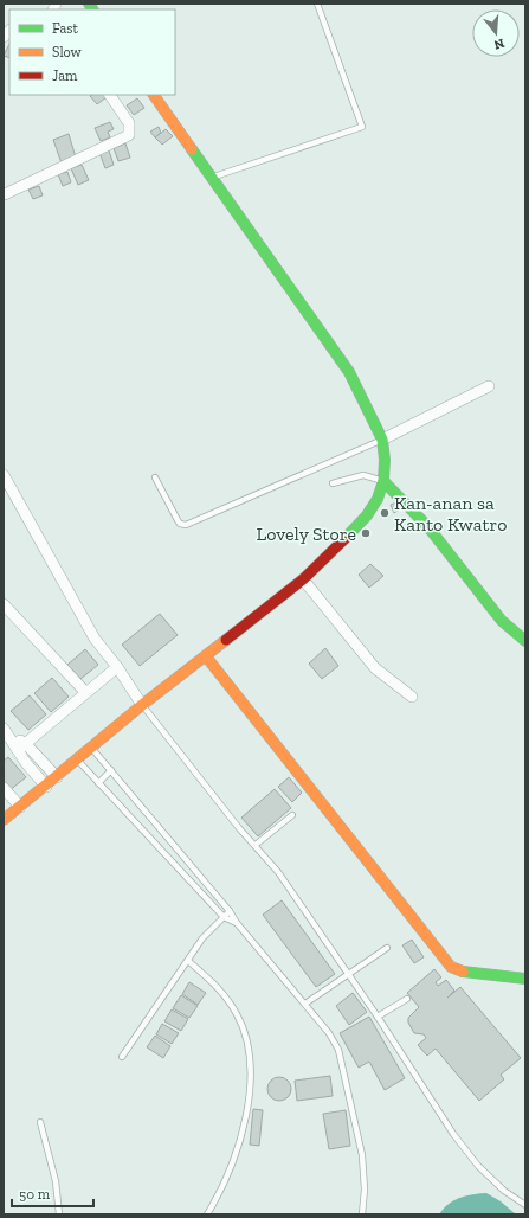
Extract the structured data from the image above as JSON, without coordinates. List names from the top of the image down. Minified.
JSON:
{"places":["Kan-anan sa Kanto Kwatro","Lovely Store"],"legend":["Fast","Slow","Jam"],"scale_bar":"50 m","north":"bottom"}
